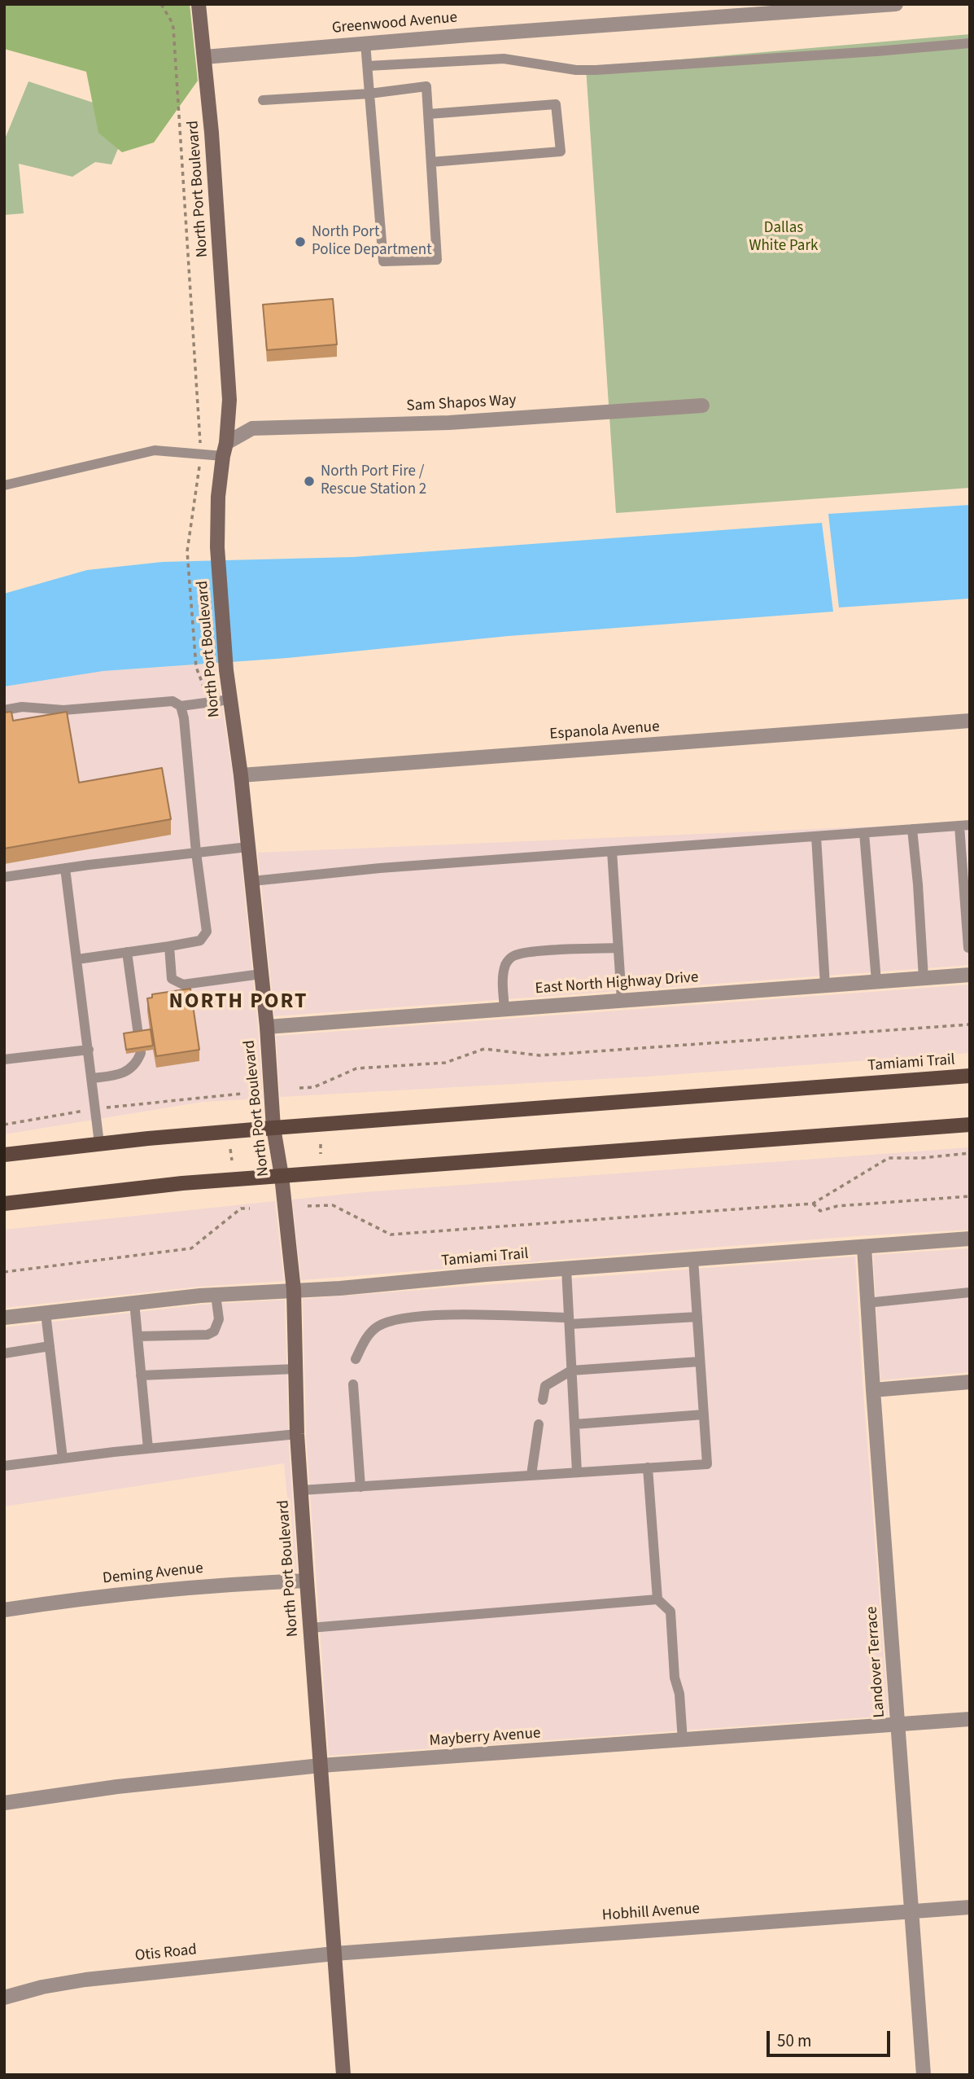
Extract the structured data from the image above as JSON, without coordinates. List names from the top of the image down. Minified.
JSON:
{"streets":{"main road":["Tamiami Trail"],"street":["Greenwood Avenue","North Port Boulevard","Sam Shapos Way","Espanola Avenue","East North Highway Drive","Deming Avenue","Landover Terrace","Mayberry Avenue","Hobhill Avenue","Otis Road"]},"crossings":[["Greenwood Avenue","North Port Boulevard"],["North Port Boulevard","Sam Shapos Way"],["North Port Boulevard","Espanola Avenue"],["North Port Boulevard","East North Highway Drive"],["North Port Boulevard","Tamiami Trail"],["North Port Boulevard","Deming Avenue"],["North Port Boulevard","Mayberry Avenue"],["North Port Boulevard","Hobhill Avenue"],["North Port Boulevard","Otis Road"],["Tamiami Trail","Landover Terrace"],["Landover Terrace","Mayberry Avenue"],["Landover Terrace","Hobhill Avenue"],["Hobhill Avenue","Otis Road"]],"districts":["NORTH PORT"],"parks":["Dallas White Park"],"places":["North Port Police Department","North Port Fire / Rescue Station 2"],"scale_bar":"50 m"}
